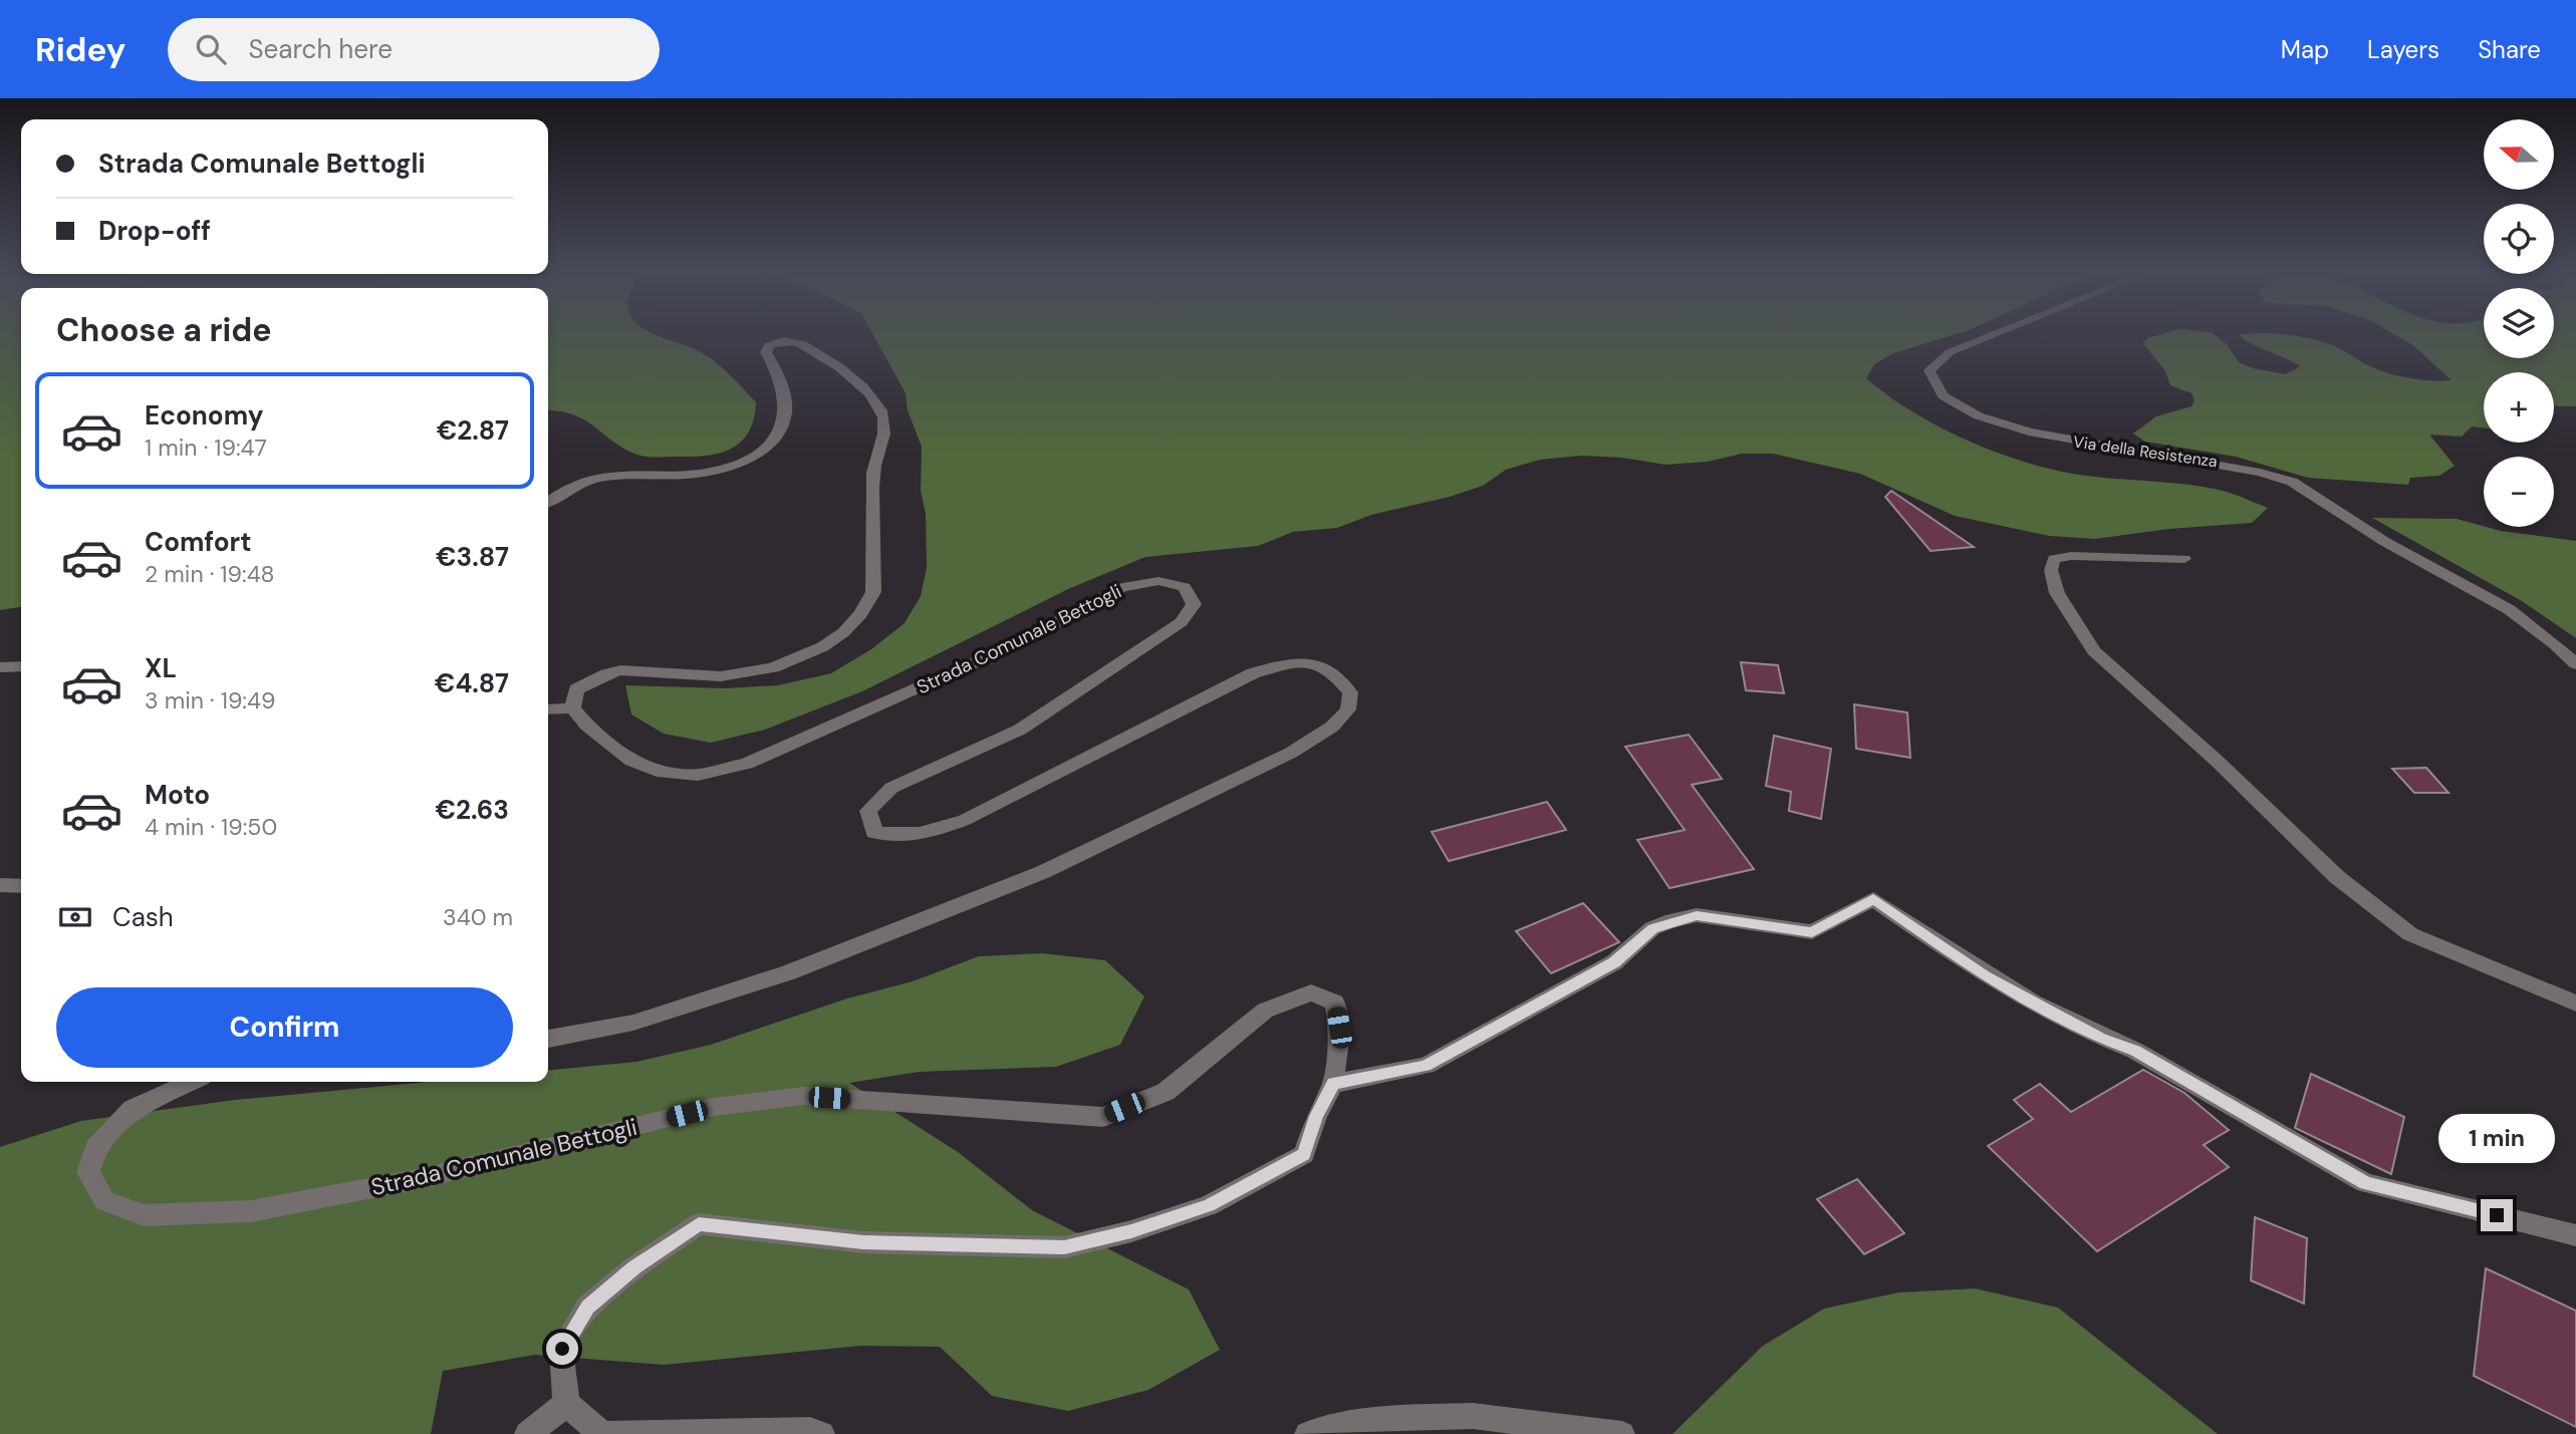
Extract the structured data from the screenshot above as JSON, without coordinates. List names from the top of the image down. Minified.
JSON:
{"streets":{"street":["Via della Resistenza","Strada Comunale Bettogli"]},"north":"left","page":{"header":"Ridey","search":"Search here","nav":["Map","Layers","Share"],"map_buttons":["+","−"],"banner":["Strada Comunale Bettogli","Drop-off"],"heading":"Choose a ride","list":[{"name":"Economy","note":"1 min · 19:47","value":"€2.87"},{"name":"Comfort","note":"2 min · 19:48","value":"€3.87"},{"name":"XL","note":"3 min · 19:49","value":"€4.87"},{"name":"Moto","note":"4 min · 19:50","value":"€2.63"}],"pay":["Cash","340 m"],"buttons":"Confirm","bubble":"1 min"}}
